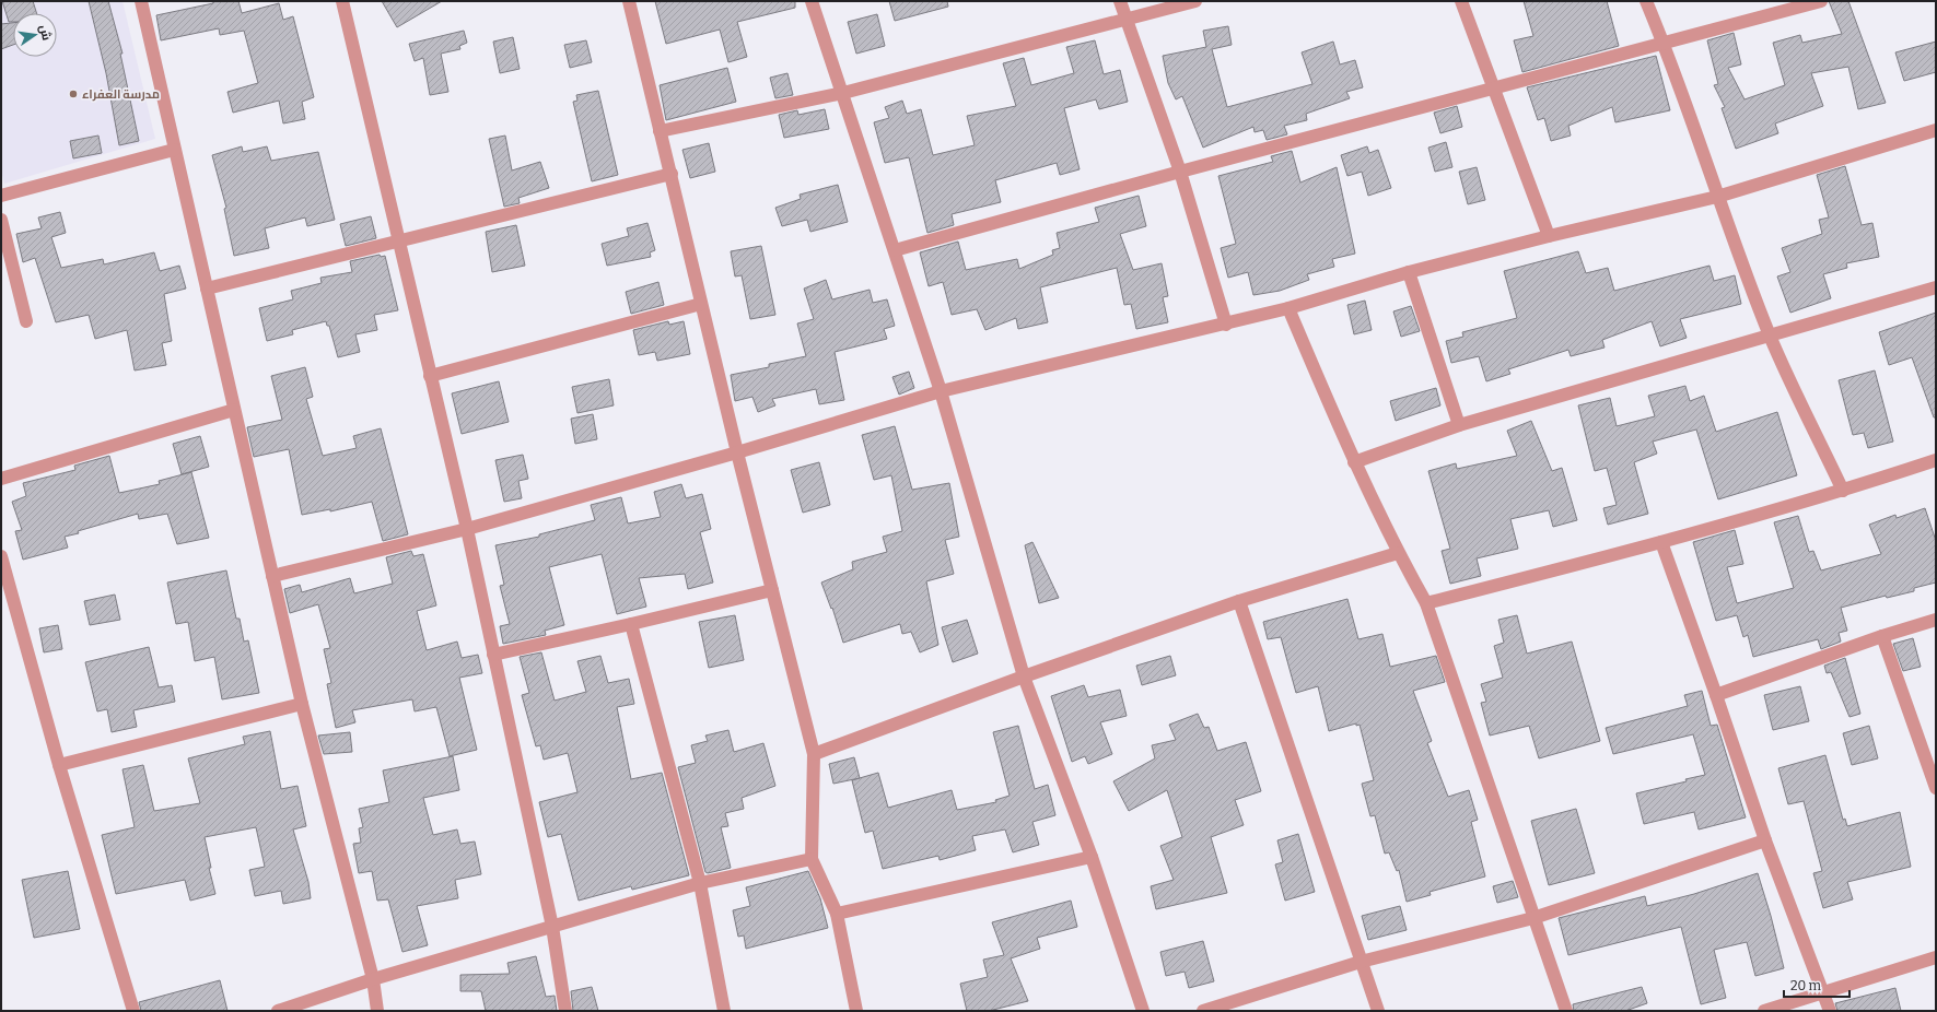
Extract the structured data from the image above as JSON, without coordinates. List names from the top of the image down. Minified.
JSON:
{"places":["مدرسة العفراء"],"scale_bar":"20 m","north":"right"}
